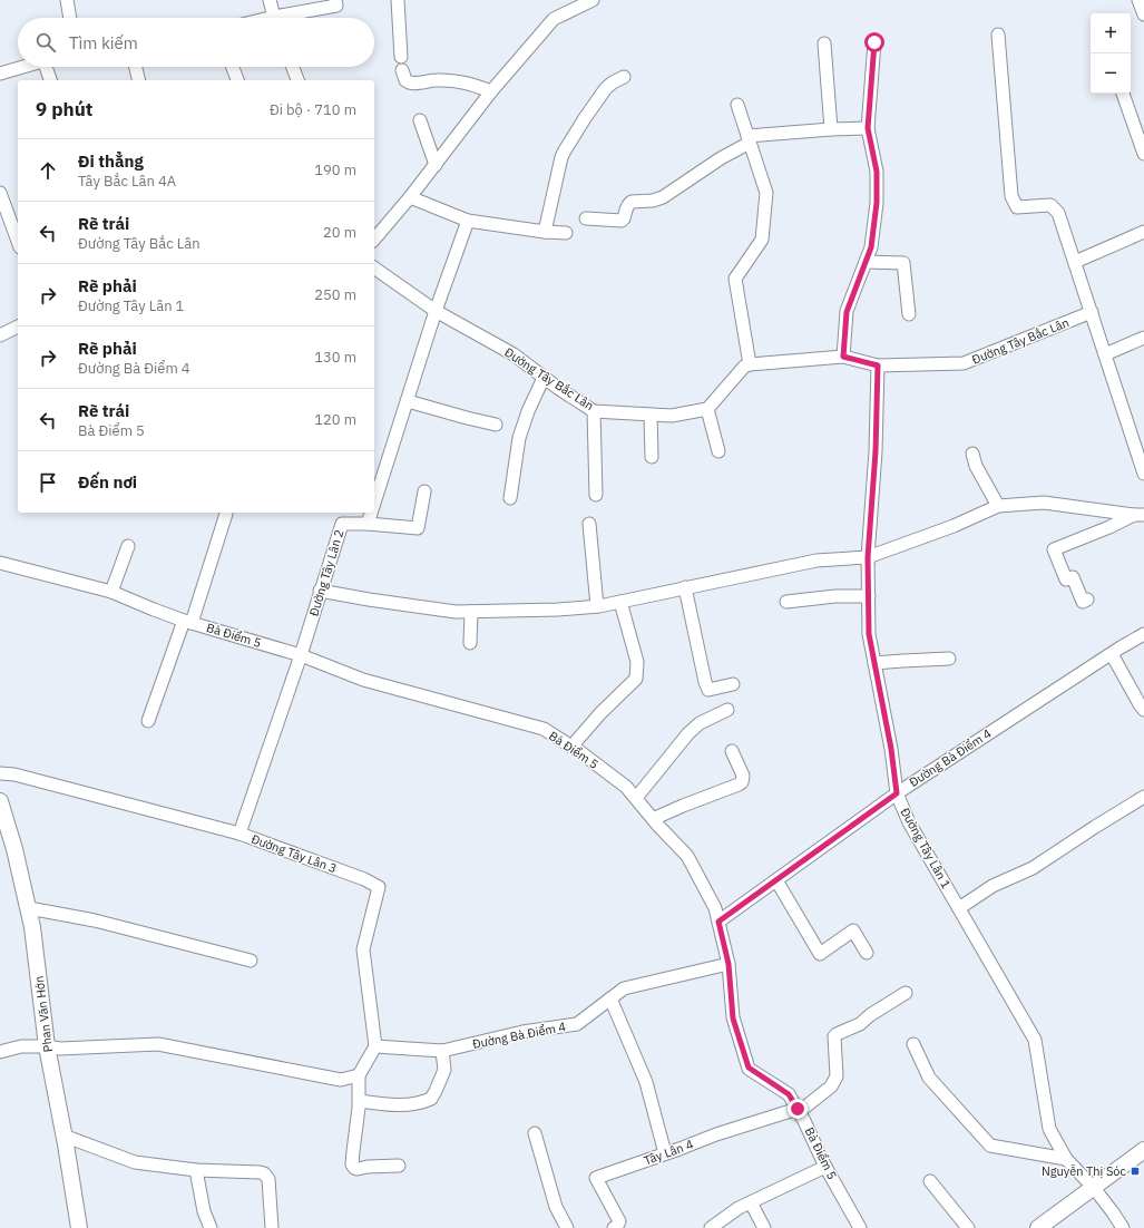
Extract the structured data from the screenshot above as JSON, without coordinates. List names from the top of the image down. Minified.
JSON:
{"streets":{"main road":["Phan Văn Hớn"],"street":["Đường Tây Bắc Lân","Đường Tây Lân 2","Bà Điểm 5","Đường Bà Điểm 4","Đường Tây Lân 1","Đường Tây Lân 3","Tây Lân 4"]},"crossings":[["Đường Tây Bắc Lân","Đường Tây Lân 1"],["Đường Tây Lân 2","Bà Điểm 5"],["Đường Tây Lân 2","Đường Tây Lân 3"],["Bà Điểm 5","Đường Bà Điểm 4"],["Bà Điểm 5","Tây Lân 4"],["Đường Bà Điểm 4","Đường Tây Lân 1"],["Đường Bà Điểm 4","Đường Tây Lân 3"]],"places":{"transit":["Nguyễn Thị Sóc"]},"page":{"map_buttons":["+","−"],"search":"Tìm kiếm","heading":["9 phút","Đi bộ · 710 m"],"list":[["Đi thẳng","Tây Bắc Lân 4A","190 m"],["Rẽ trái","Đường Tây Bắc Lân","20 m"],["Rẽ phải","Đường Tây Lân 1","250 m"],["Rẽ phải","Đường Bà Điểm 4","130 m"],["Rẽ trái","Bà Điểm 5","120 m"],"Đến nơi"]}}
